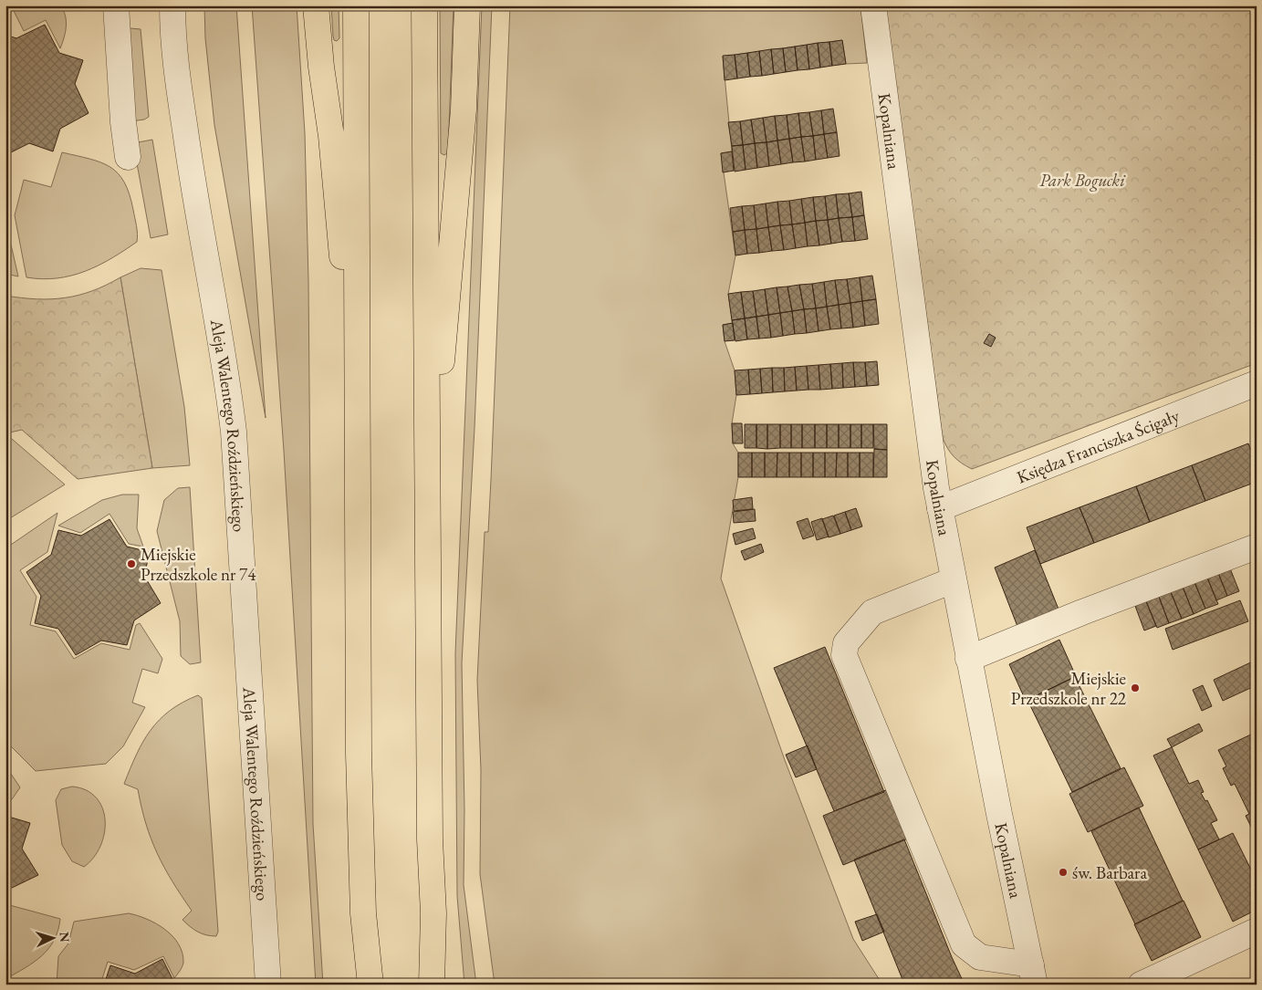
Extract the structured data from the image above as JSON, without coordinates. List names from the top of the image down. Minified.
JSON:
{"streets":{"street":["Kopalniana","Aleja Walentego Roździeńskiego","Księdza Franciszka Ścigały"]},"crossings":[["Kopalniana","Księdza Franciszka Ścigały"]],"parks":["Park Bogucki"],"places":["Miejskie Przedszkole nr 74","Miejskie Przedszkole nr 22","św. Barbara"],"north":"right"}
